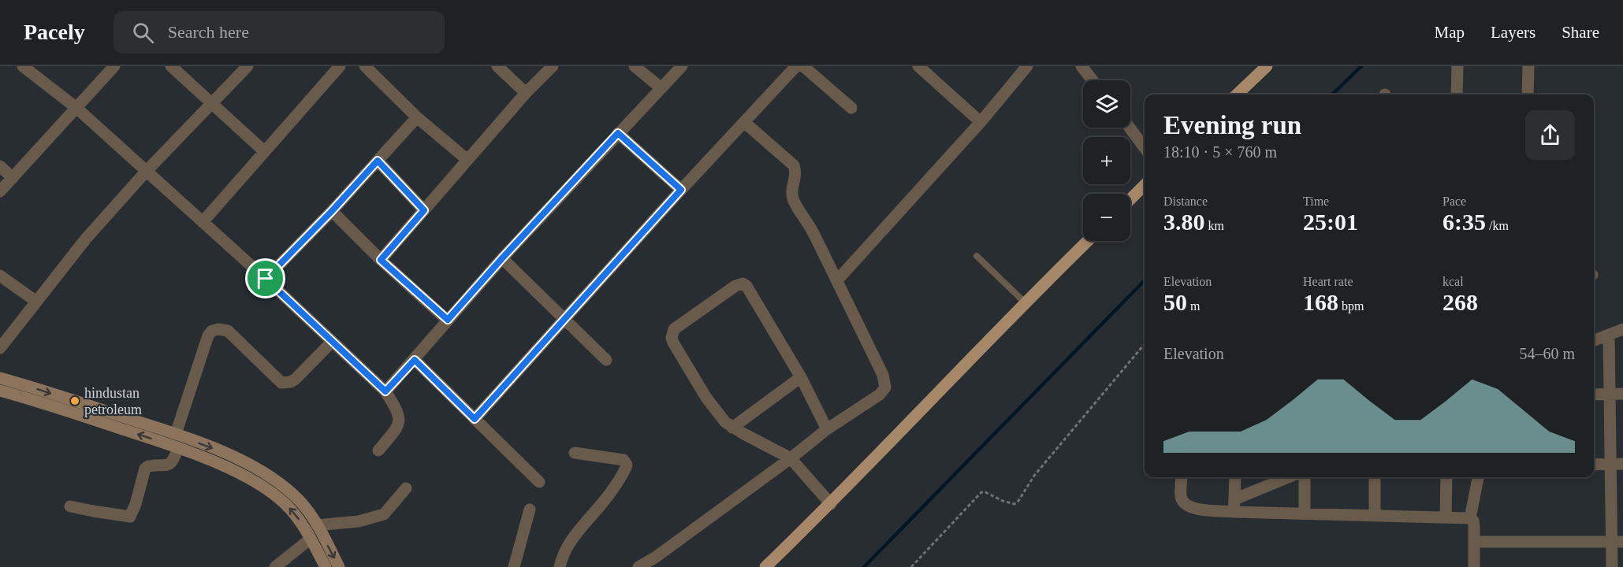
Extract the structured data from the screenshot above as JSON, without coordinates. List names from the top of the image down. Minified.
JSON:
{"places":["hindustan petroleum"],"page":{"header":"Pacely","search":"Search here","nav":["Map","Layers","Share"],"map_buttons":["+","−"],"heading":["Evening run","18:10 · 5 × 760 m"],"stats":[["Distance","3.80 km"],["Time","25:01"],["Pace","6:35 /km"],["Elevation","50 m"],["Heart rate","168 bpm"],["kcal","268"]],"chart":["Elevation","54–60 m"]}}
